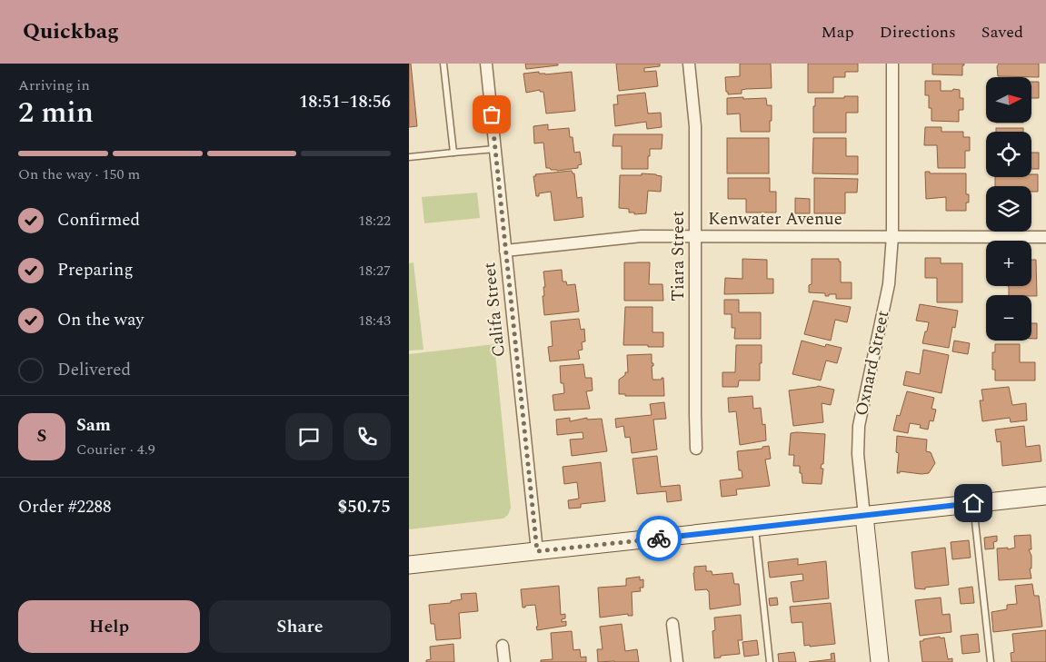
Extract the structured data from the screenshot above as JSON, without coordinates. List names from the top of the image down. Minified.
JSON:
{"streets":{"main road":["Oxnard Street"],"street":["Kenwater Avenue","Tiara Street","Califa Street"]},"crossings":[["Kenwater Avenue","Tiara Street"],["Kenwater Avenue","Califa Street"],["Kenwater Avenue","Oxnard Street"]],"north":"right","page":{"header":"Quickbag","nav":["Map","Directions","Saved"],"heading":["2 min","Arriving in","18:51–18:56"],"panel":["Sam","Courier · 4.9","Order #2288","$50.75"],"map_buttons":["+","−"],"bar":"On the way · 150 m","list":[["Confirmed","18:22"],["Preparing","18:27"],["On the way","18:43"],"Delivered"],"round":"S","buttons":["Help","Share"]}}
